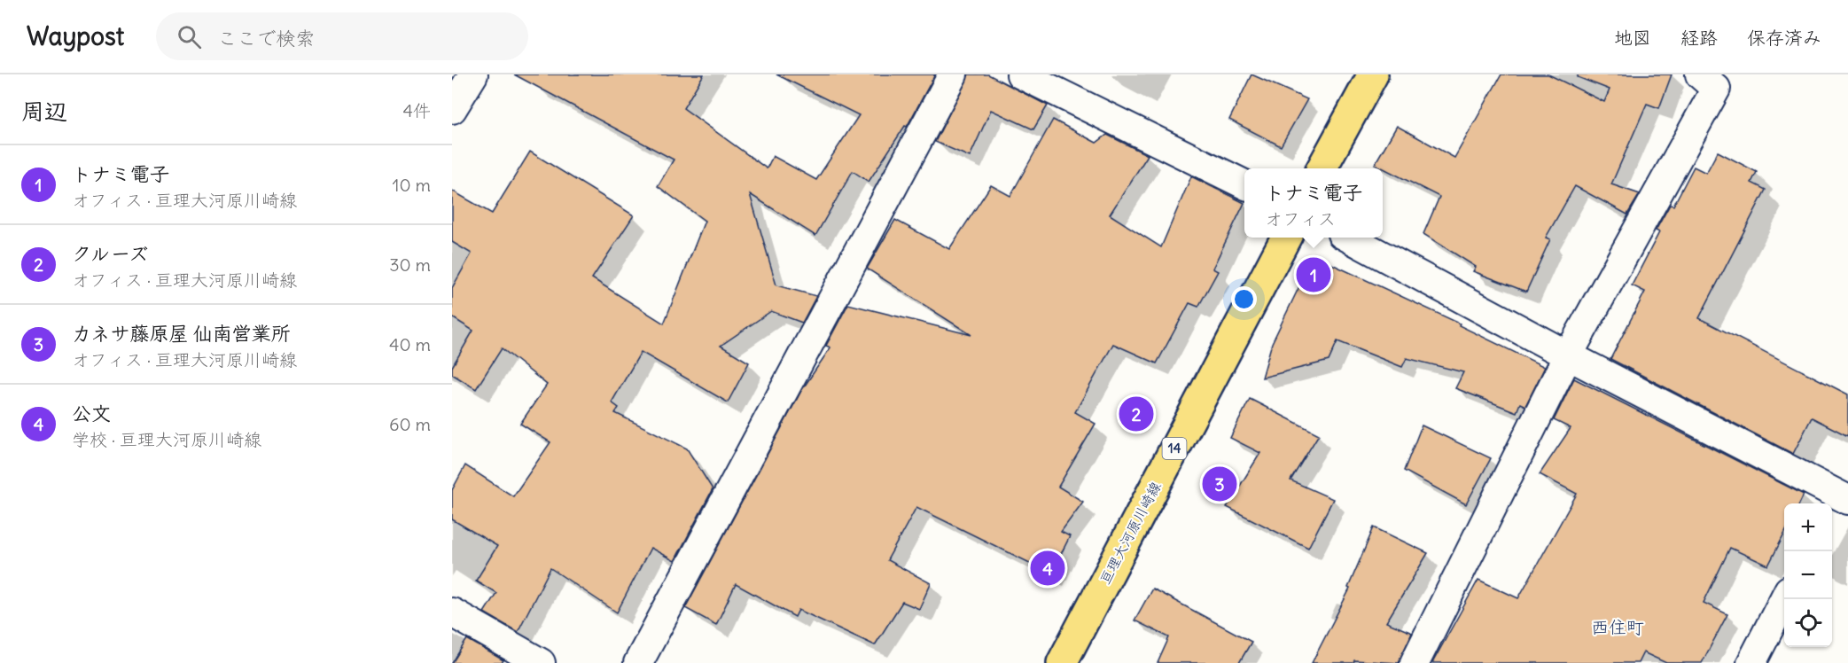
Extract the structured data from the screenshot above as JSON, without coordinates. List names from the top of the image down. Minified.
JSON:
{"streets":{"main road":["14","亘理大河原川崎線"]},"districts":["西住町"],"page":{"header":"Waypost","search":"ここで検索","nav":["地図","経路","保存済み"],"heading":["周辺","4件"],"list":[{"mark":"1","name":"トナミ電子","note":"オフィス · 亘理大河原川崎線","value":"10 m"},{"mark":"2","name":"クルーズ","note":"オフィス · 亘理大河原川崎線","value":"30 m"},{"mark":"3","name":"カネサ藤原屋 仙南営業所","note":"オフィス · 亘理大河原川崎線","value":"40 m"},{"mark":"4","name":"公文","note":"学校 · 亘理大河原川崎線","value":"60 m"}],"popup":["トナミ電子","オフィス"],"pins":["1","2","3","4"],"map_buttons":["+","−"]}}
